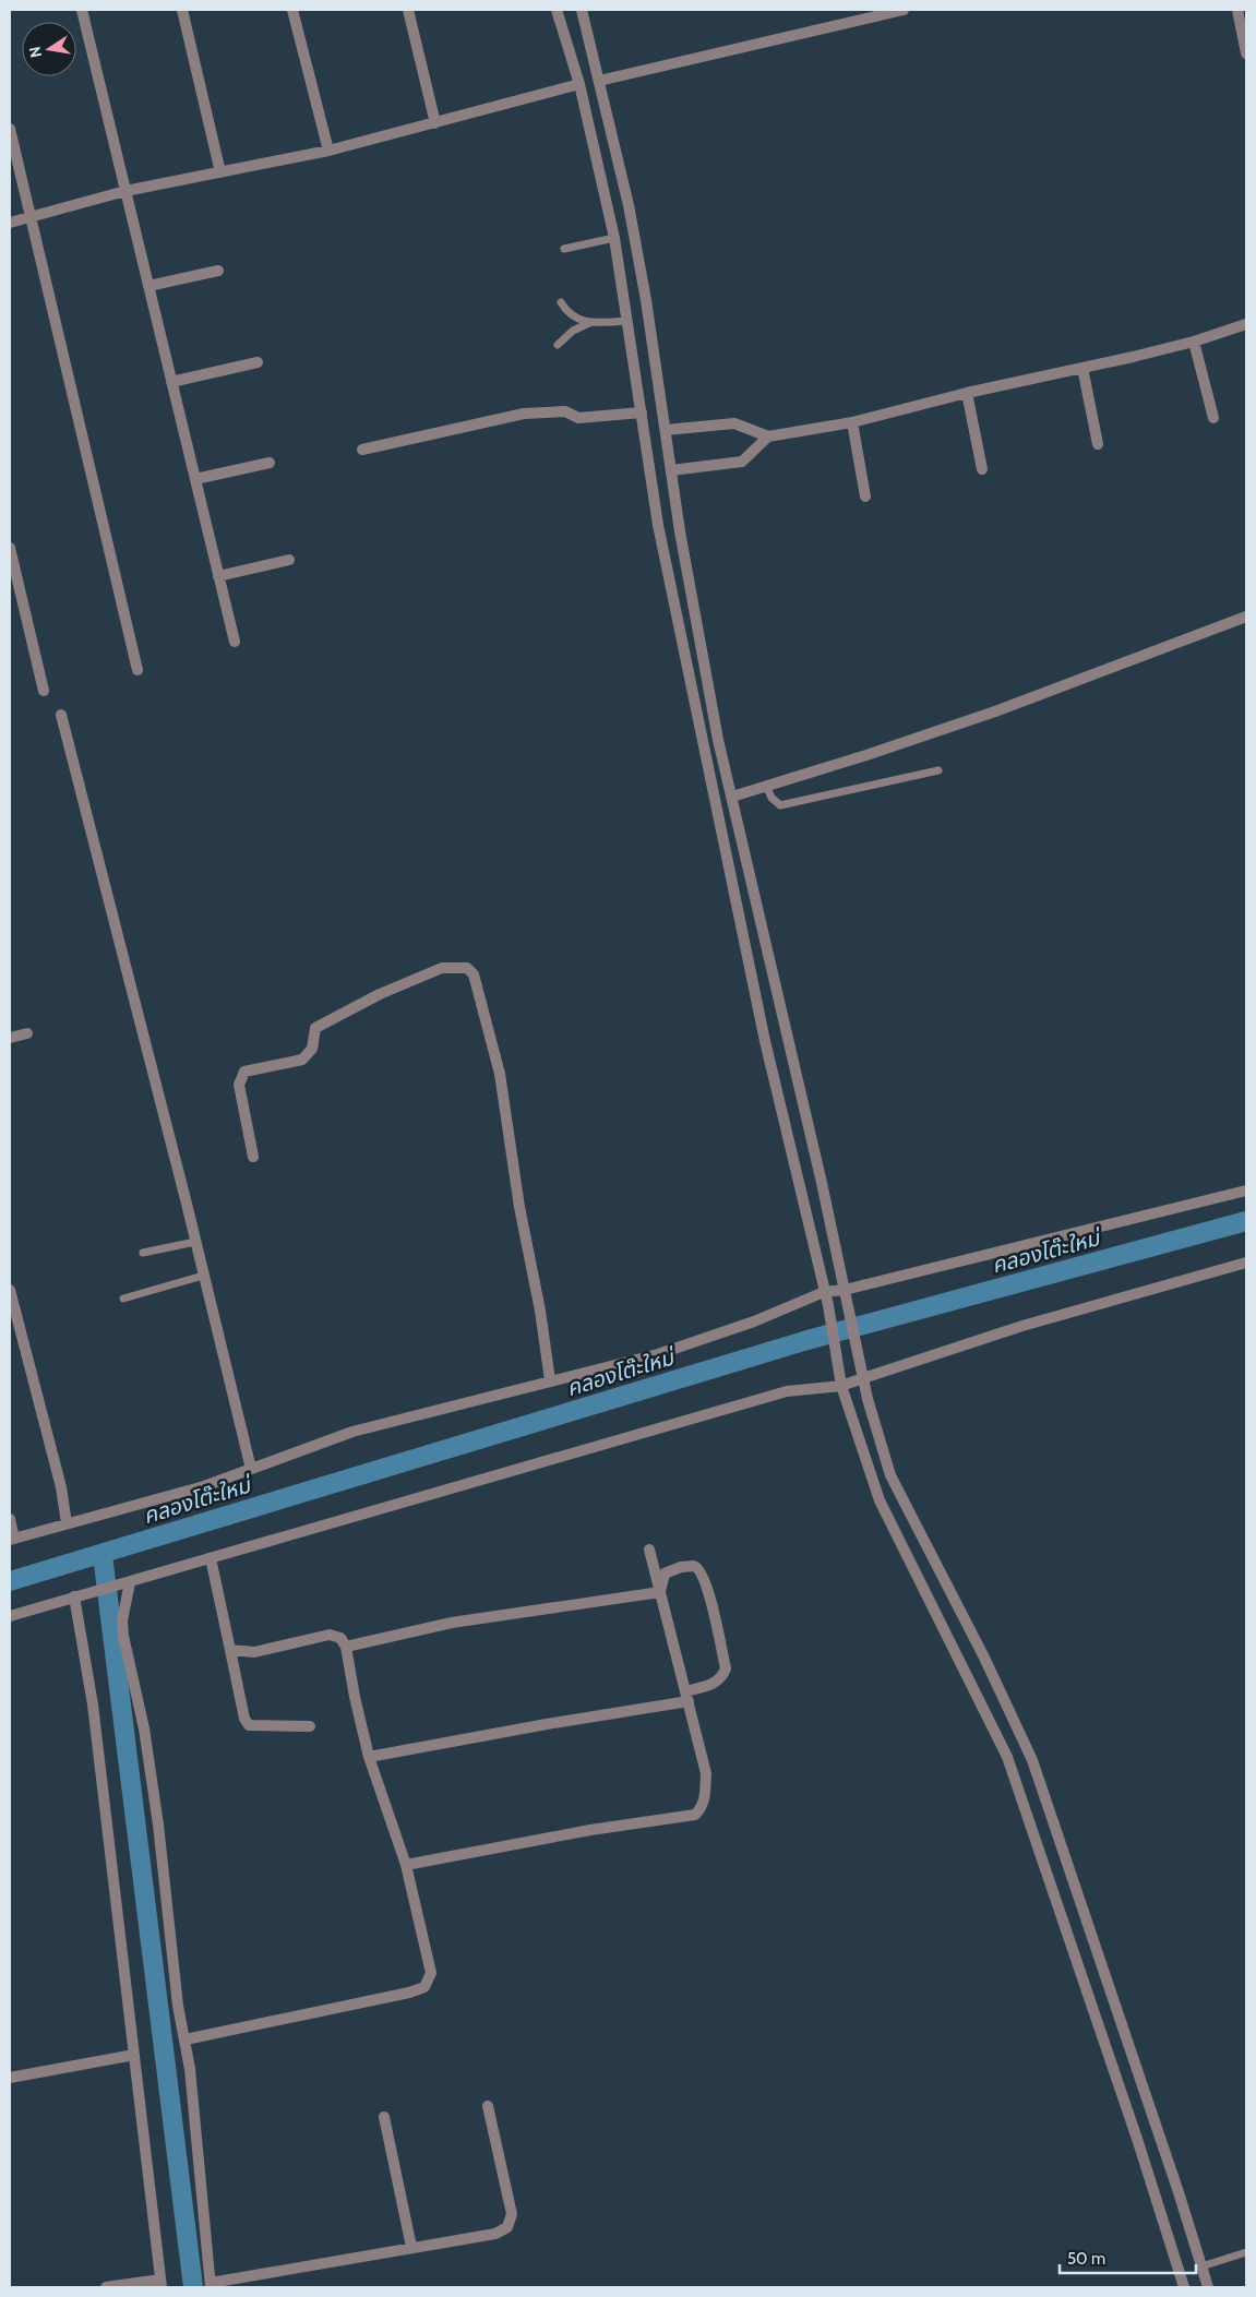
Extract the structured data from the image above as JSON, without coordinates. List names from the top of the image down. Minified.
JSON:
{"water":["คลองโต๊ะใหม่"],"scale_bar":"50 m","north":"left"}
